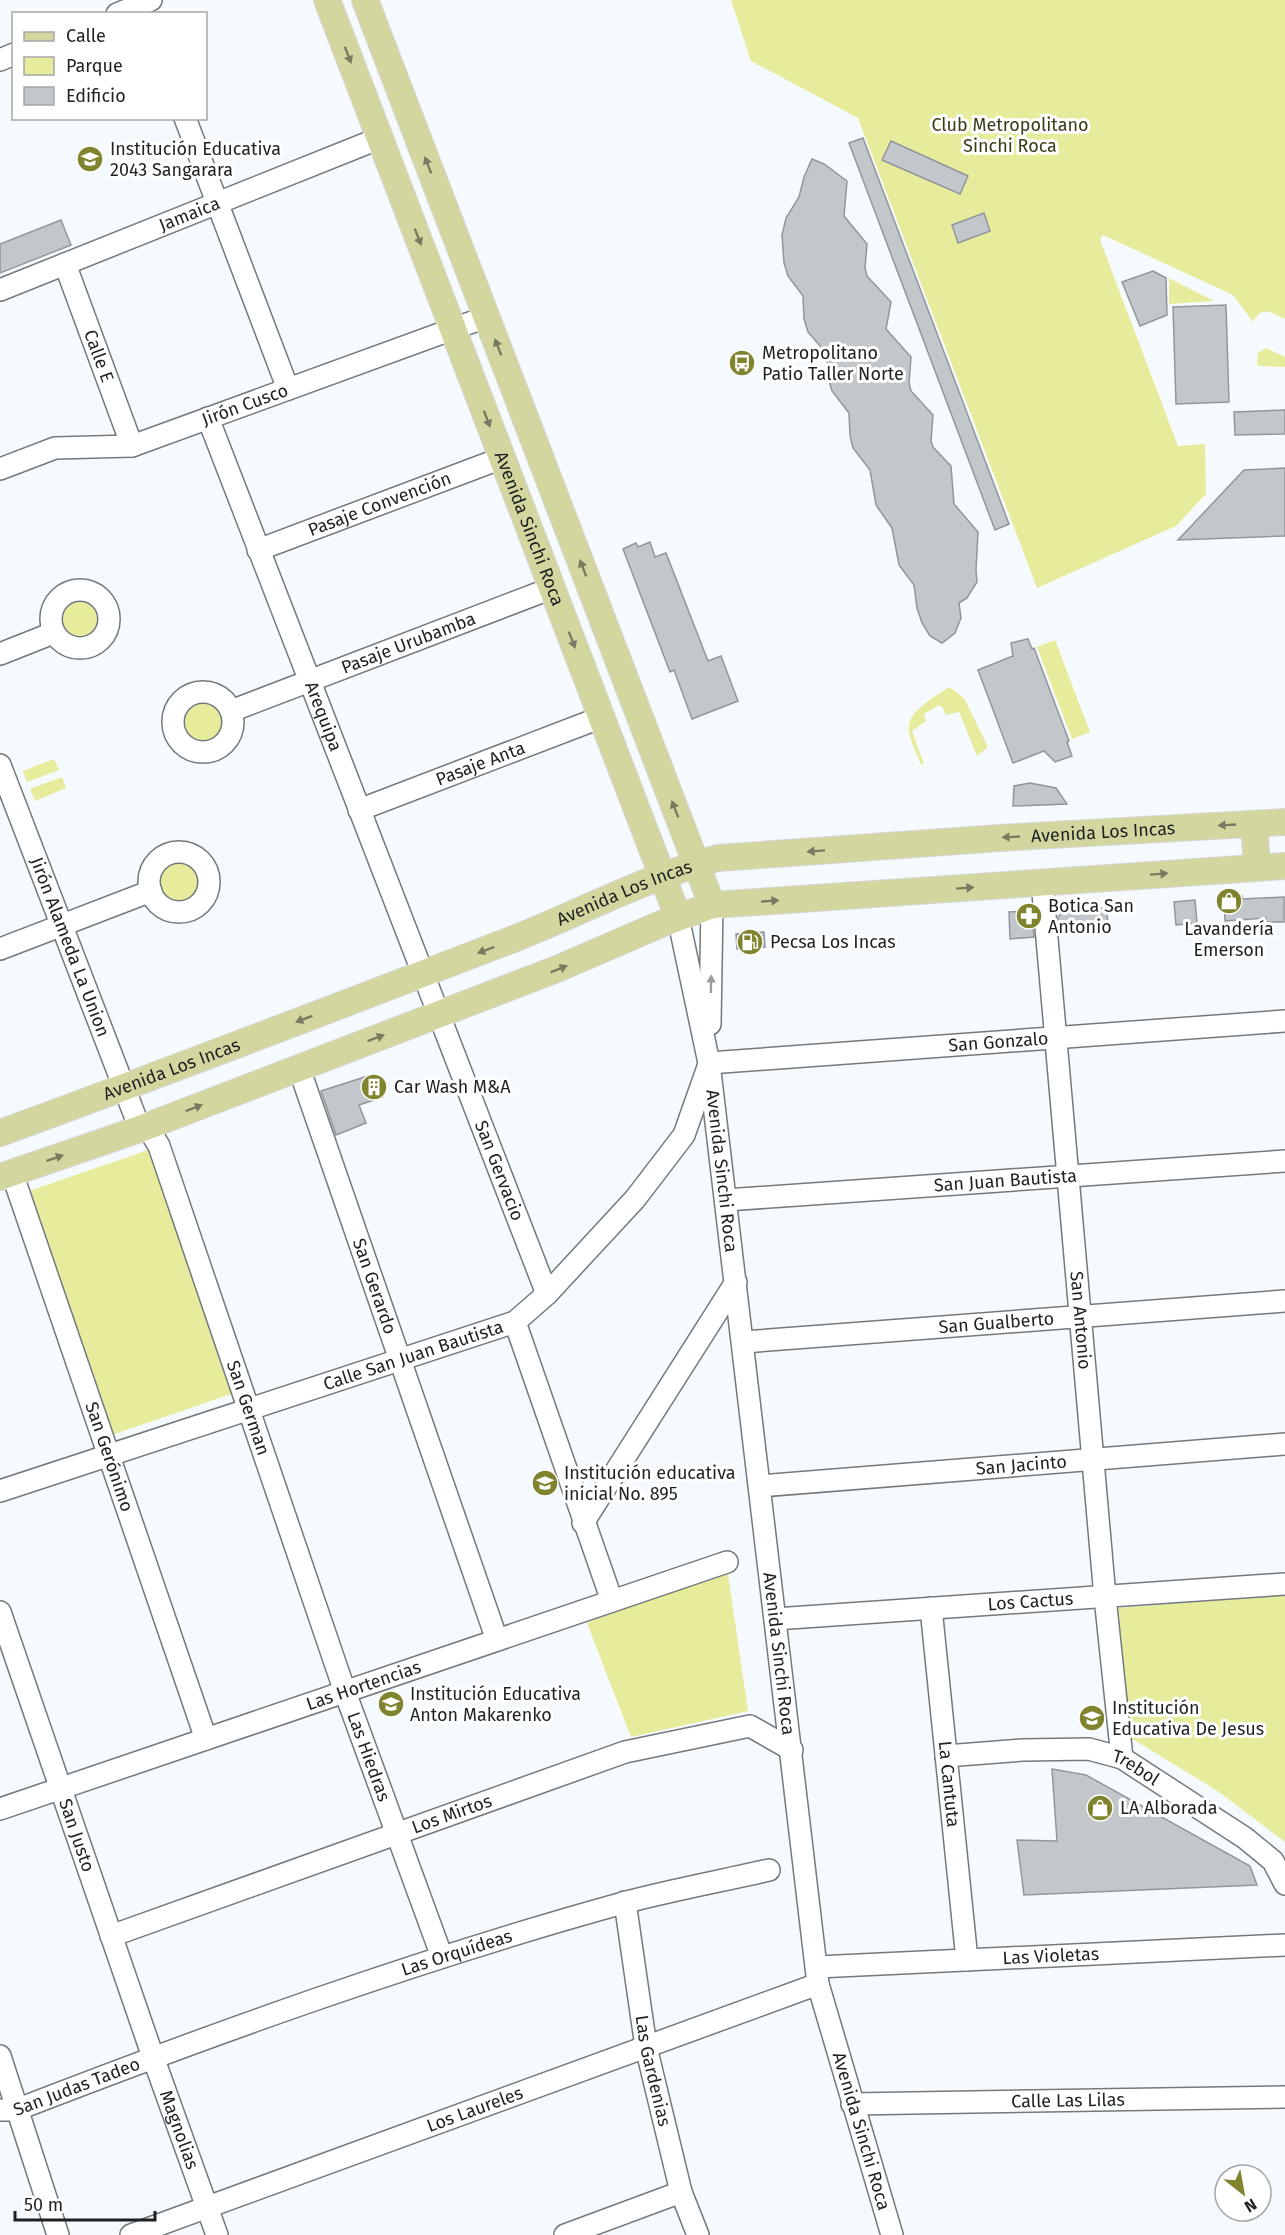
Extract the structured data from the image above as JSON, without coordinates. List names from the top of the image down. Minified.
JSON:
{"streets":{"main road":["Avenida Sinchi Roca","Avenida Los Incas"],"street":["Jamaica","Calle E","Jirón Cusco","Pasaje Convención","Pasaje Urubamba","Arequipa","Pasaje Anta","Jirón Alameda La Union","San Gonzalo","San Gervacio","San Juan Bautista","San Gerardo","San Antonio","San Gualberto","Calle San Juan Bautista","San German","San Gerónimo","San Jacinto","Los Cactus","Las Hortencias","Las Hiedras","Trebol","La Cantuta","Los Mirtos","San Justo","Las Orquídeas","Las Violetas","Las Gardenias","San Judas Tadeo","Calle Las Lilas","Los Laureles","Magnolias"]},"crossings":[["Jamaica","Calle E"],["Jamaica","Avenida Sinchi Roca"],["Calle E","Jirón Cusco"],["Jirón Cusco","Avenida Sinchi Roca"],["Jirón Cusco","Arequipa"],["Pasaje Convención","Avenida Sinchi Roca"],["Pasaje Convención","Arequipa"],["Avenida Sinchi Roca","Pasaje Urubamba"],["Avenida Sinchi Roca","Pasaje Anta"],["Avenida Sinchi Roca","Avenida Los Incas"],["Avenida Sinchi Roca","San Gonzalo"],["Avenida Sinchi Roca","San Juan Bautista"],["Avenida Sinchi Roca","San Gualberto"],["Avenida Sinchi Roca","Calle San Juan Bautista"],["Avenida Sinchi Roca","San Jacinto"],["Avenida Sinchi Roca","Los Cactus"],["Avenida Sinchi Roca","Los Mirtos"],["Avenida Sinchi Roca","Las Violetas"],["Avenida Sinchi Roca","Calle Las Lilas"],["Avenida Sinchi Roca","Los Laureles"],["Pasaje Urubamba","Arequipa"],["Arequipa","Pasaje Anta"],["Arequipa","Avenida Los Incas"],["Arequipa","San Gervacio"],["Avenida Los Incas","Jirón Alameda La Union"],["Jirón Alameda La Union","San German"],["San Gonzalo","San Antonio"],["San Gonzalo","Calle San Juan Bautista"],["San Gervacio","Calle San Juan Bautista"],["San Juan Bautista","San Antonio"],["San Gerardo","Calle San Juan Bautista"],["San Gerardo","Las Hortencias"],["San Antonio","San Gualberto"],["San Antonio","San Jacinto"],["San Antonio","Los Cactus"],["San Antonio","Trebol"],["Calle San Juan Bautista","San German"],["Calle San Juan Bautista","San Gerónimo"],["San German","Las Hortencias"],["San German","Las Hiedras"],["San Gerónimo","Las Hortencias"],["Los Cactus","La Cantuta"],["Las Hortencias","Las Hiedras"],["Las Hortencias","San Justo"],["Las Hiedras","Los Mirtos"],["Las Hiedras","Las Orquídeas"],["Trebol","La Cantuta"],["La Cantuta","Las Violetas"],["Los Mirtos","San Justo"],["San Justo","Las Orquídeas"],["San Justo","San Judas Tadeo"],["San Justo","Magnolias"],["Las Orquídeas","Las Gardenias"],["Las Orquídeas","San Judas Tadeo"],["Las Orquídeas","Magnolias"],["Las Violetas","Los Laureles"],["Las Gardenias","Los Laureles"],["San Judas Tadeo","Magnolias"],["Los Laureles","Magnolias"]],"parks":["Club Metropolitano Sinchi Roca"],"places":{"school or university":["Institución Educativa 2043 Sangarara","Institución educativa inicial No. 895","Institución Educativa Anton Makarenko","Institución Educativa De Jesus"],"bus stop":["Metropolitano Patio Taller Norte"],"shop":["Lavandería Emerson","LA Alborada"],"pharmacy":["Botica San Antonio"],"fuel station":["Pecsa Los Incas"],"building":["Car Wash M&A"]},"legend":["Calle","Parque","Edificio"],"scale_bar":"50 m","north":"bottom right"}
